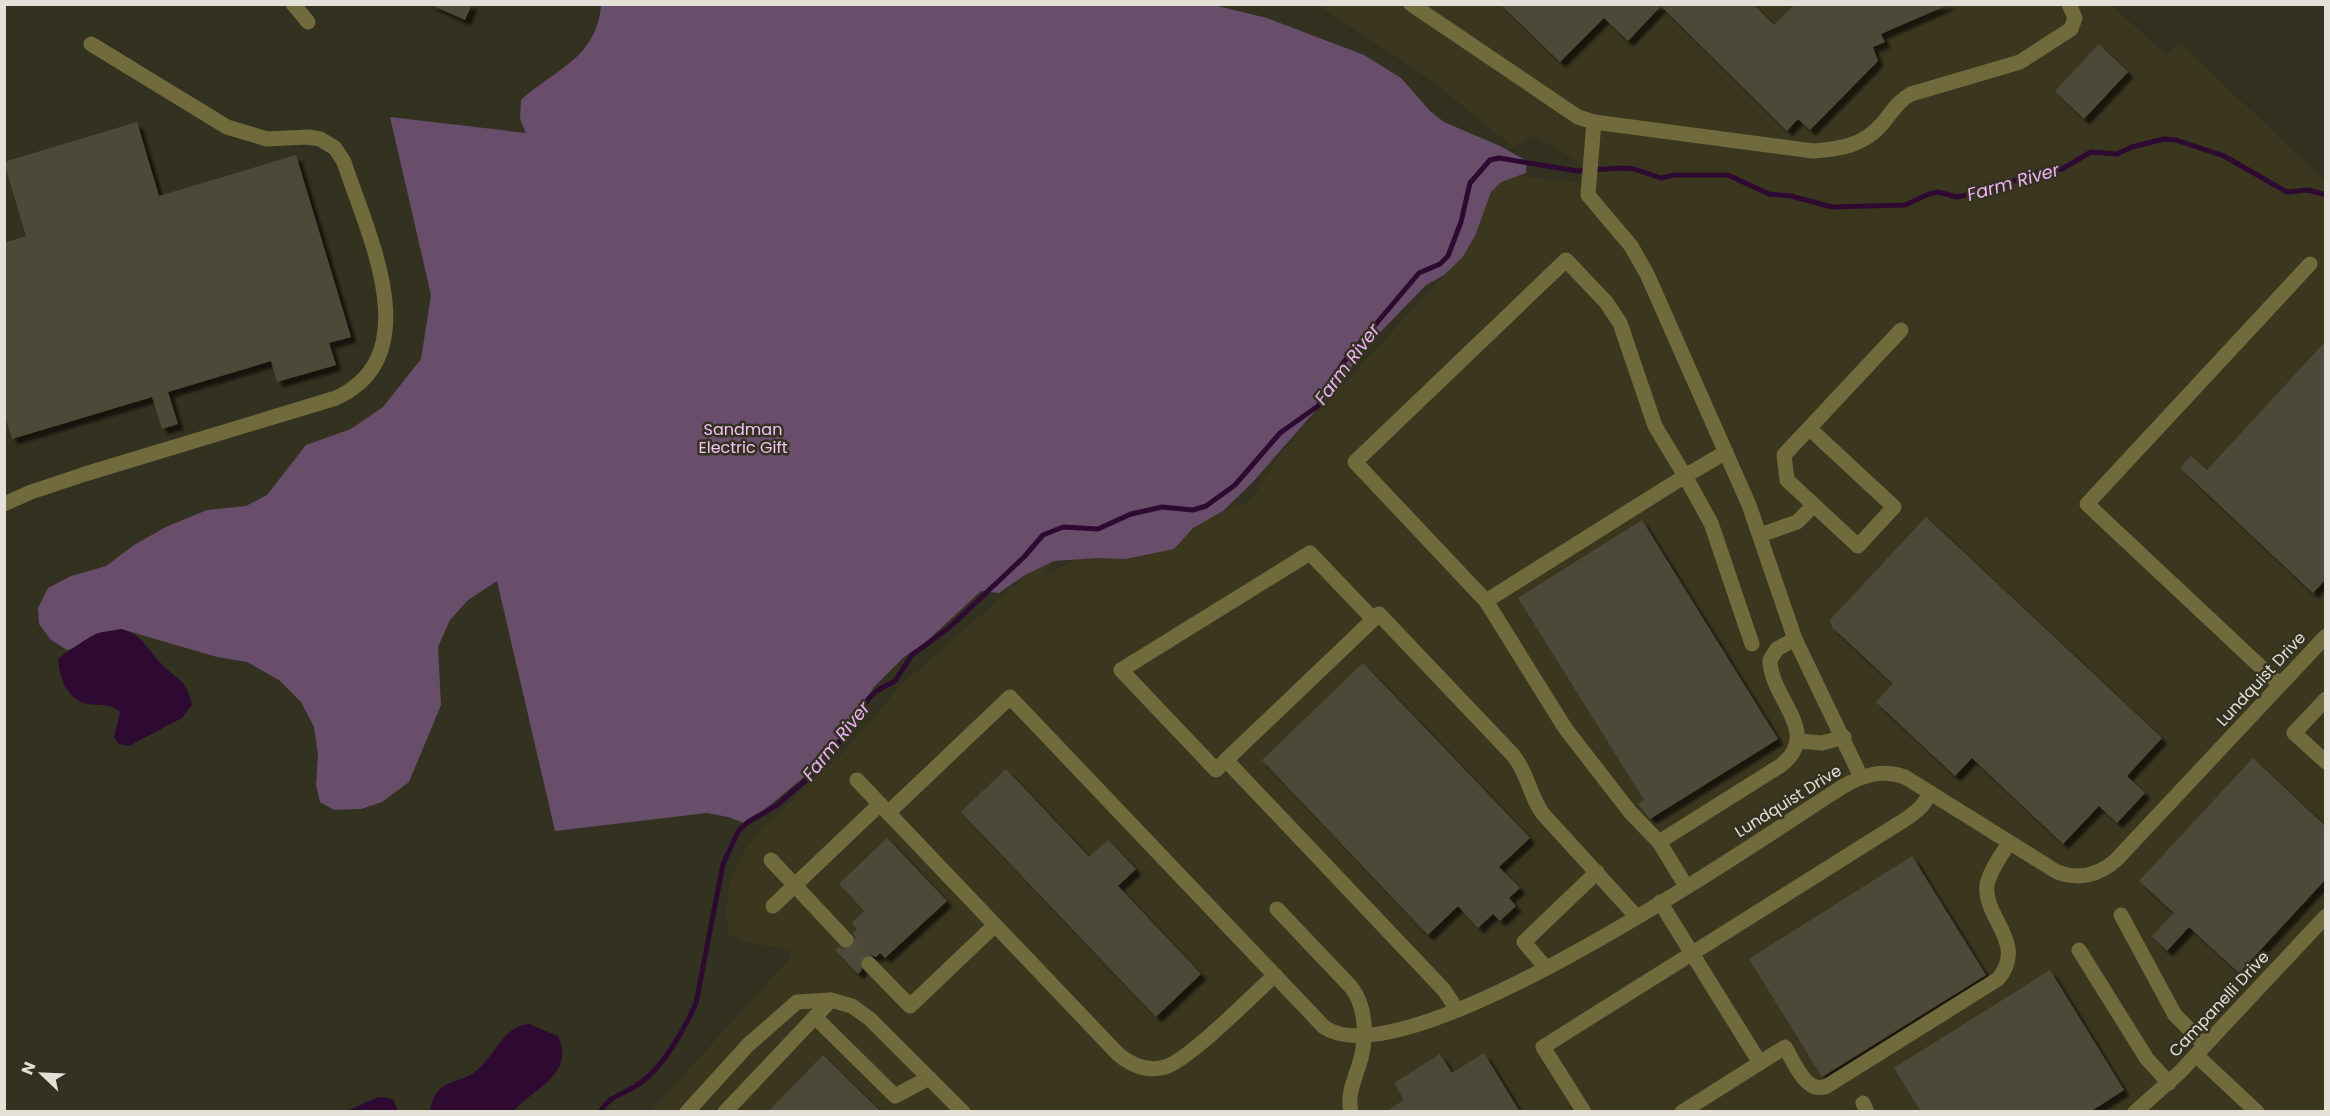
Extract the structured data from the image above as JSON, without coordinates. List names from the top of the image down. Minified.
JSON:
{"streets":{"street":["Lundquist Drive","Campanelli Drive"]},"water":["Farm River"],"parks":["Sandman Electric Gift"],"north":"top left"}
